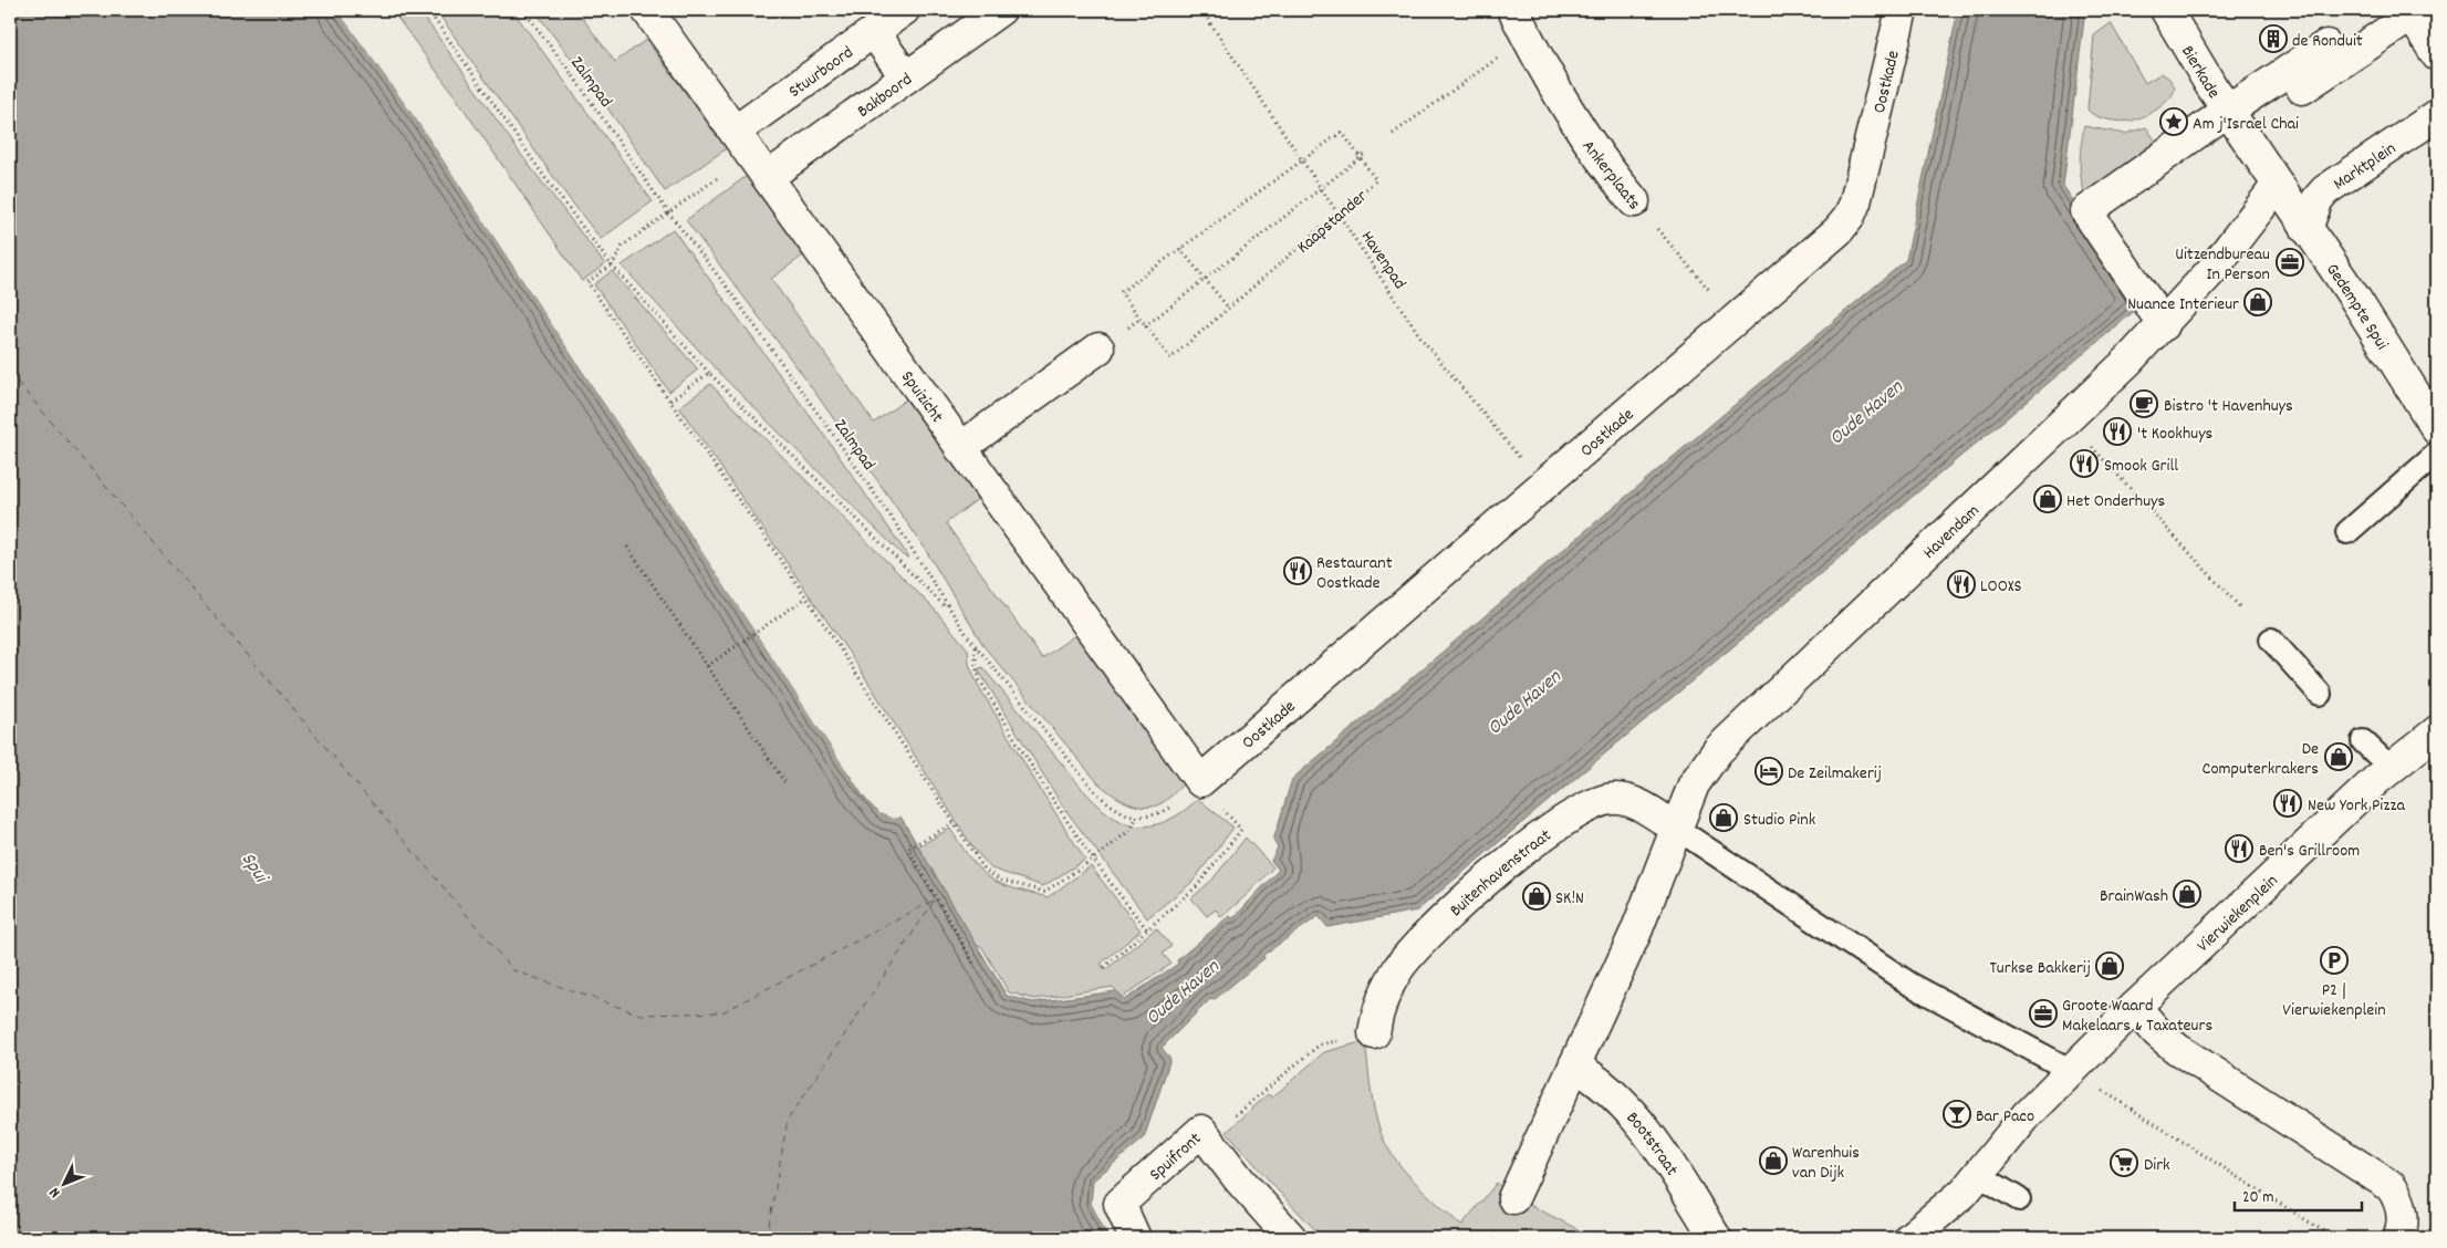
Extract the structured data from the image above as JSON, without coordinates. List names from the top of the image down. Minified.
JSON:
{"streets":{"street":["Bierkade","Stuurboord","Oostkade","Bakboord","Marktplein","Ankerplaats","Gedempte Spui","Spuizicht","Havendam","Buitenhavenstraat","Vierwiekenplein","Bootstraat","Spuifront"],"path":["Zalmpad","Kaapstander","Havenpad"]},"crossings":[["Bierkade","Gedempte Spui"],["Bierkade","Havendam"],["Stuurboord","Spuizicht"],["Oostkade","Ankerplaats"],["Oostkade","Havenpad"],["Oostkade","Spuizicht"],["Bakboord","Spuizicht"],["Marktplein","Gedempte Spui"],["Kaapstander","Havenpad"],["Gedempte Spui","Havendam"],["Havendam","Buitenhavenstraat"],["Havendam","Bootstraat"]],"water":["Oude Haven","Spui"],"places":{"building":["de Ronduit"],"place":["Am j'Israel Chai"],"office":["Uitzendbureau In Person","Groote Waard Makelaars & Taxateurs"],"shop":["Nuance Interieur","Het Onderhuys","De Computerkrakers","Studio Pink","BrainWash","SK!N","Turkse Bakkerij","Warenhuis van Dijk"],"cafe":["Bistro 't Havenhuys"],"restaurant":["'t Kookhuys","Smook Grill","Restaurant Oostkade","LOOXS","New York Pizza","Ben's Grillroom"],"hotel":["De Zeilmakerij"],"parking":["P2 | Vierwiekenplein"],"bar":["Bar Paco"],"supermarket":["Dirk"]},"scale_bar":"20 m","north":"bottom left"}
